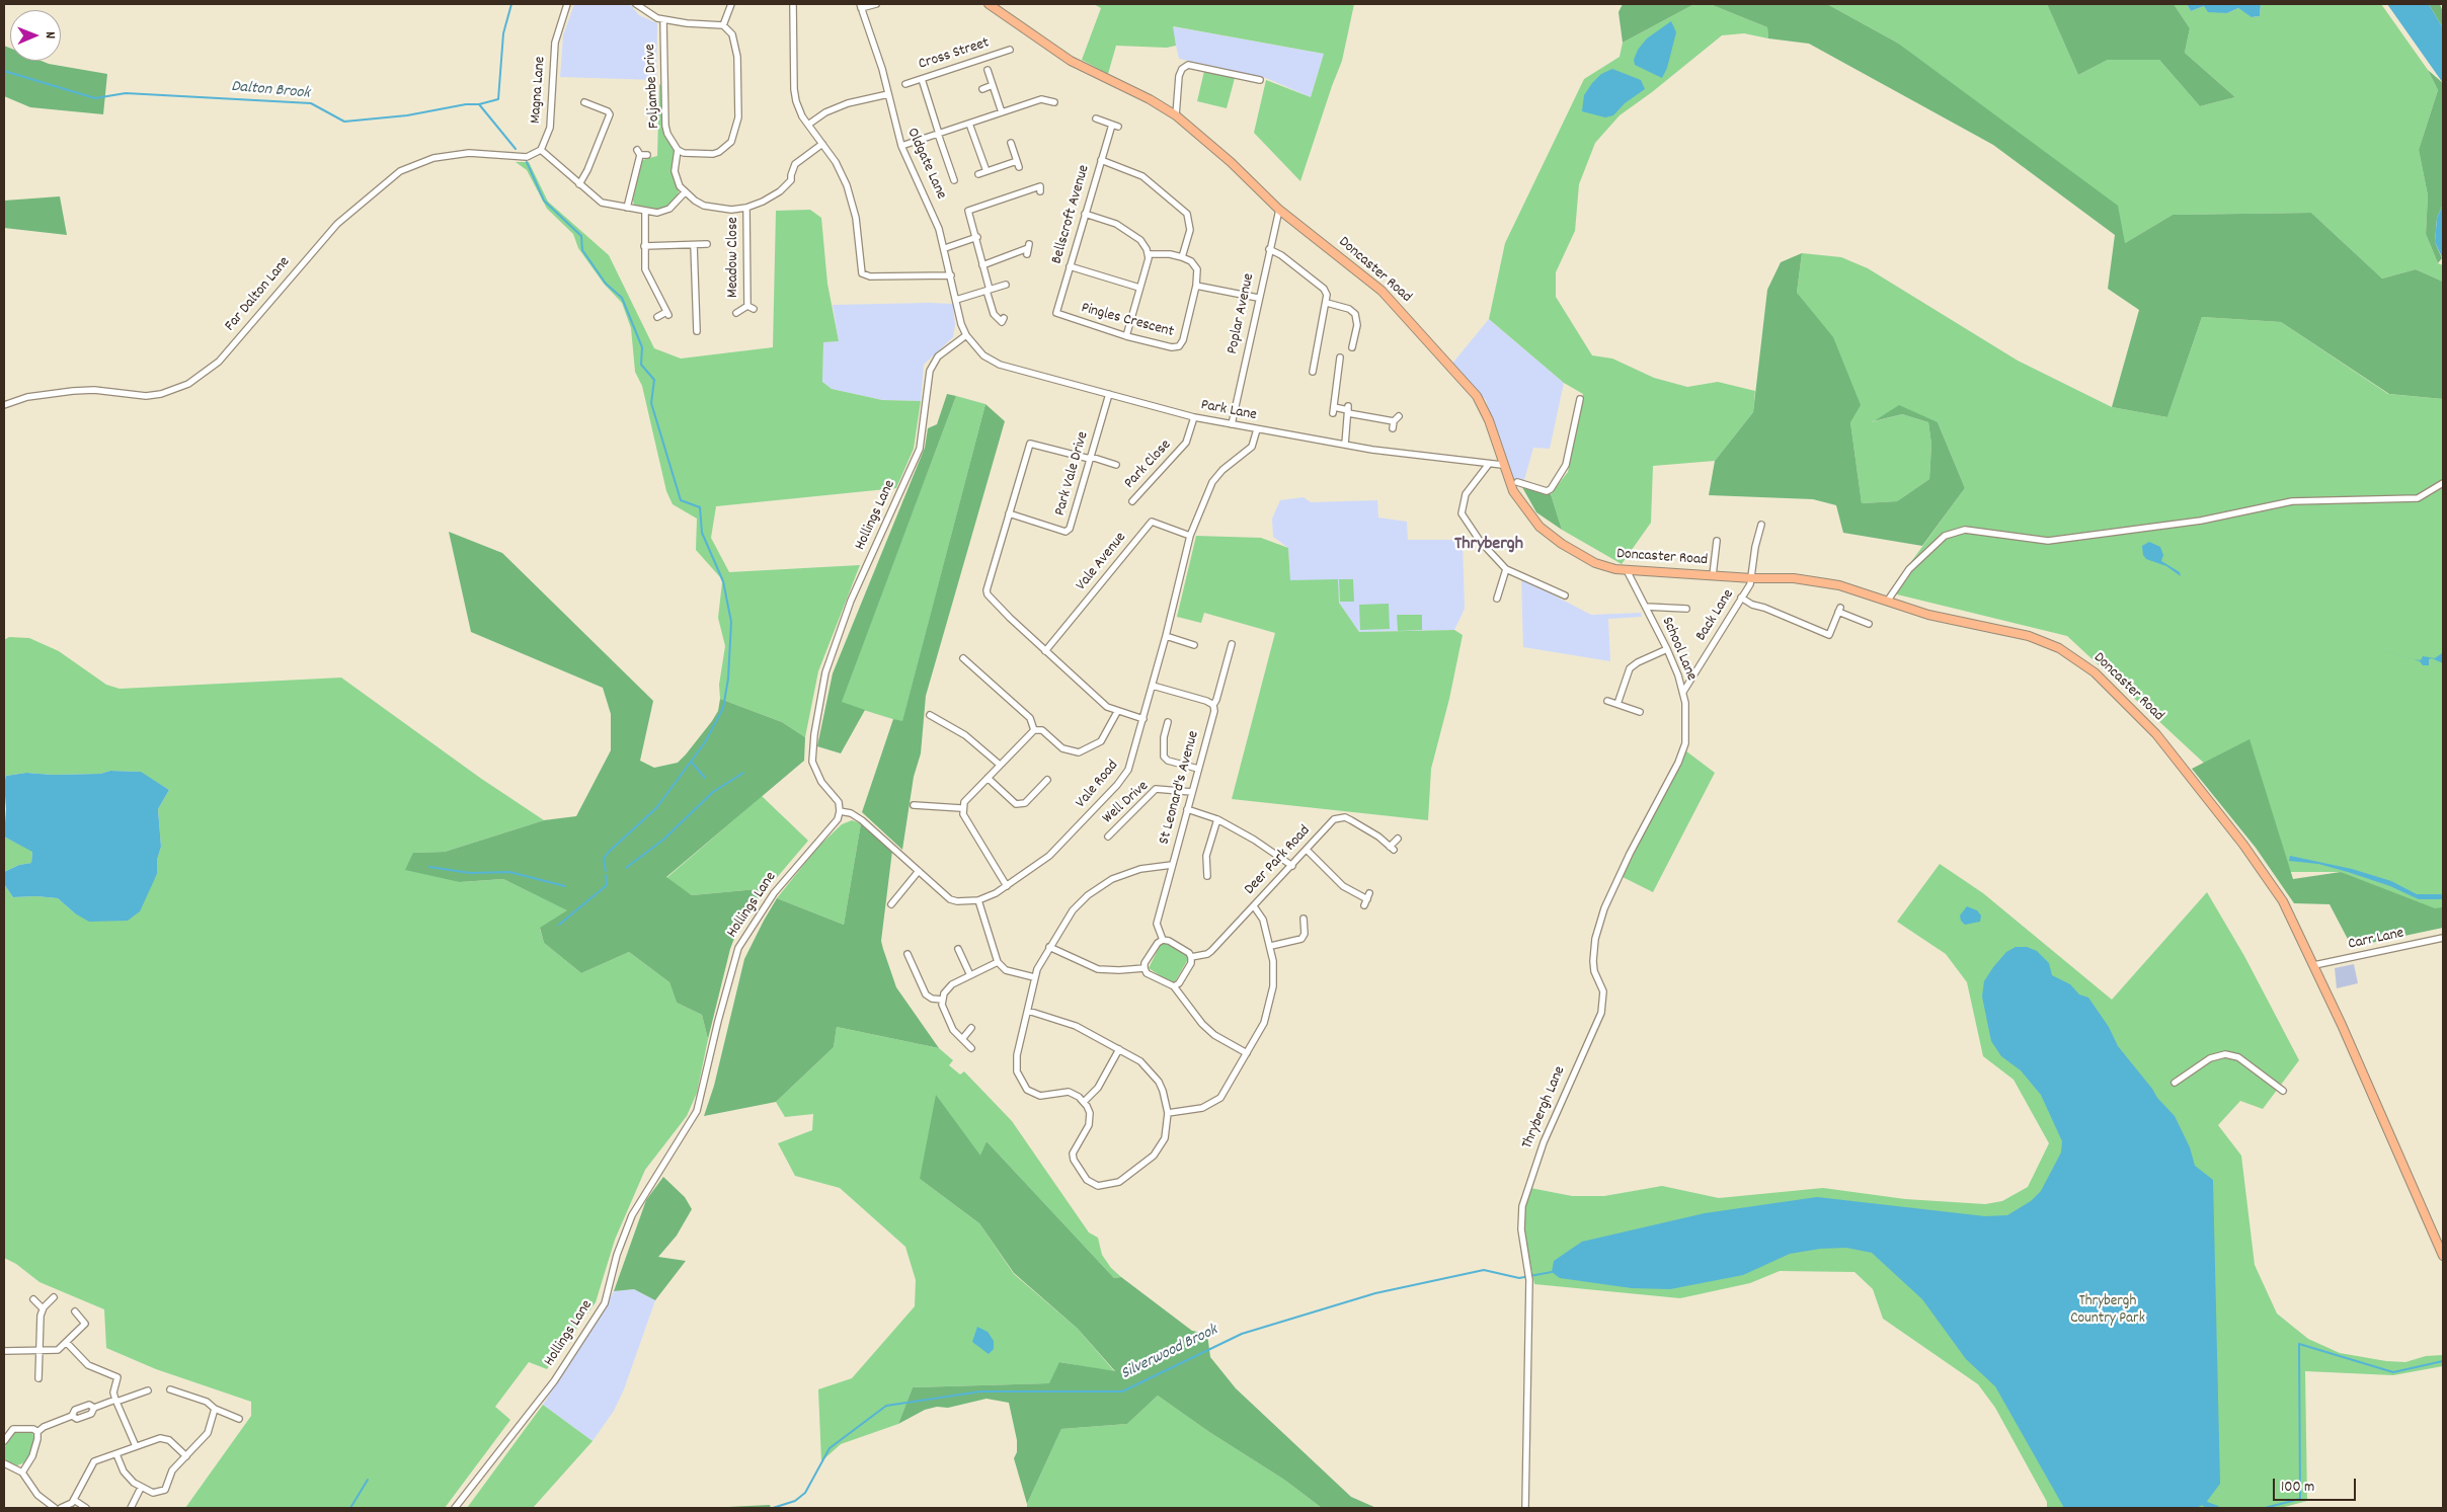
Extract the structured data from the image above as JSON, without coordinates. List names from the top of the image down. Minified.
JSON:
{"streets":{"main road":["Doncaster Road"],"street":["Cross Street","Foljambe Drive","Magna Lane","Oldgate Lane","Bellscroft Avenue","Meadow Close","Far Dalton Lane","Poplar Avenue","Pingles Crescent","Park Lane","Park Close","Park Vale Drive","Hollings Lane","Vale Avenue","Back Lane","School Lane","Vale Road","St Leonard's Avenue","Well Drive","Deer Park Road","Carr Lane","Thrybergh Lane"]},"crossings":[["Magna Lane","Far Dalton Lane"],["Oldgate Lane","Park Lane"],["Oldgate Lane","Hollings Lane"],["Bellscroft Avenue","Pingles Crescent"],["Doncaster Road","Poplar Avenue"],["Doncaster Road","Park Lane"],["Doncaster Road","Back Lane"],["Doncaster Road","School Lane"],["Doncaster Road","Carr Lane"],["Poplar Avenue","Park Lane"],["Park Lane","Park Close"],["Park Lane","Park Vale Drive"],["Park Lane","Hollings Lane"],["Park Lane","Vale Road"],["Hollings Lane","Vale Road"],["Vale Avenue","Vale Road"],["Back Lane","School Lane"],["School Lane","Thrybergh Lane"],["St Leonard's Avenue","Well Drive"],["St Leonard's Avenue","Deer Park Road"]],"districts":["Thrybergh"],"water":["Dalton Brook","Silverwood Brook"],"parks":["Thrybergh Country Park"],"scale_bar":"100 m","north":"right"}
